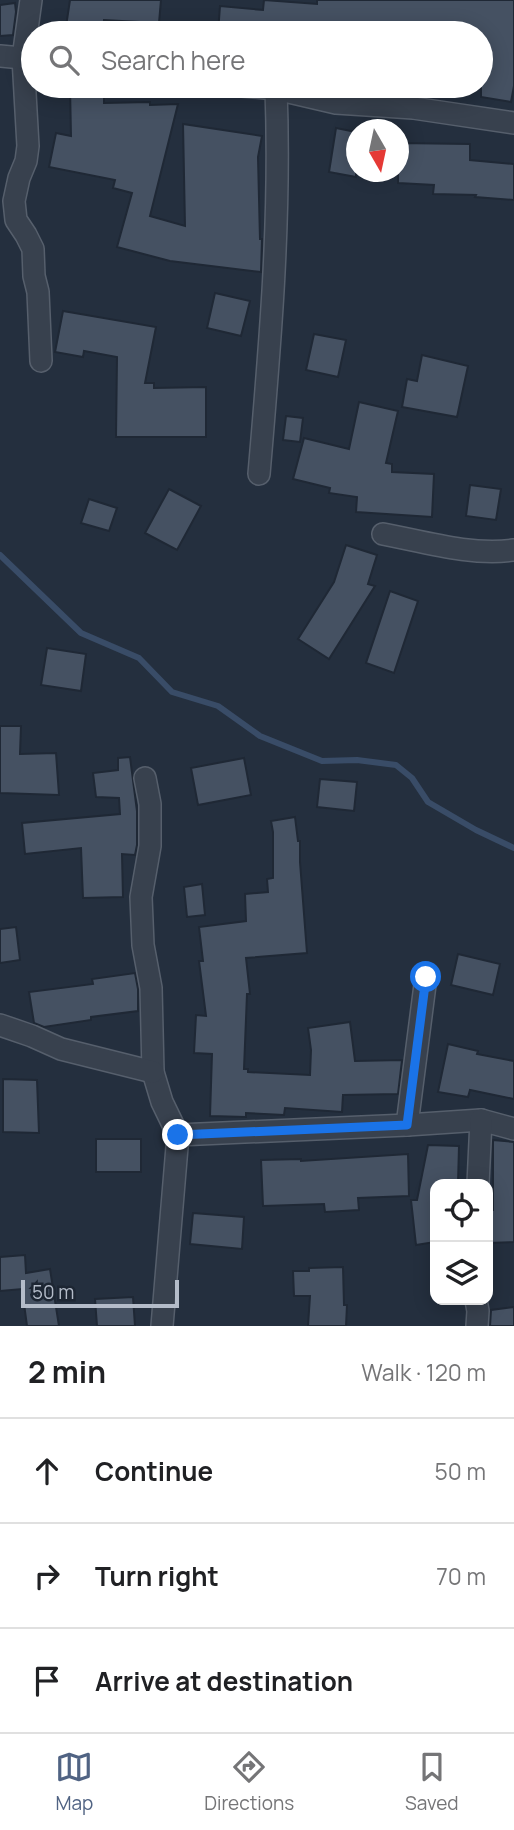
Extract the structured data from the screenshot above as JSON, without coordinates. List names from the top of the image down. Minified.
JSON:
{"scale_bar":"50 m","north":"bottom","page":{"search":"Search here","scale":"50 m","heading":["2 min","Walk · 120 m"],"list":[["Continue","50 m"],["Turn right","70 m"],"Arrive at destination"],"nav":["Map","Directions","Saved"]}}
